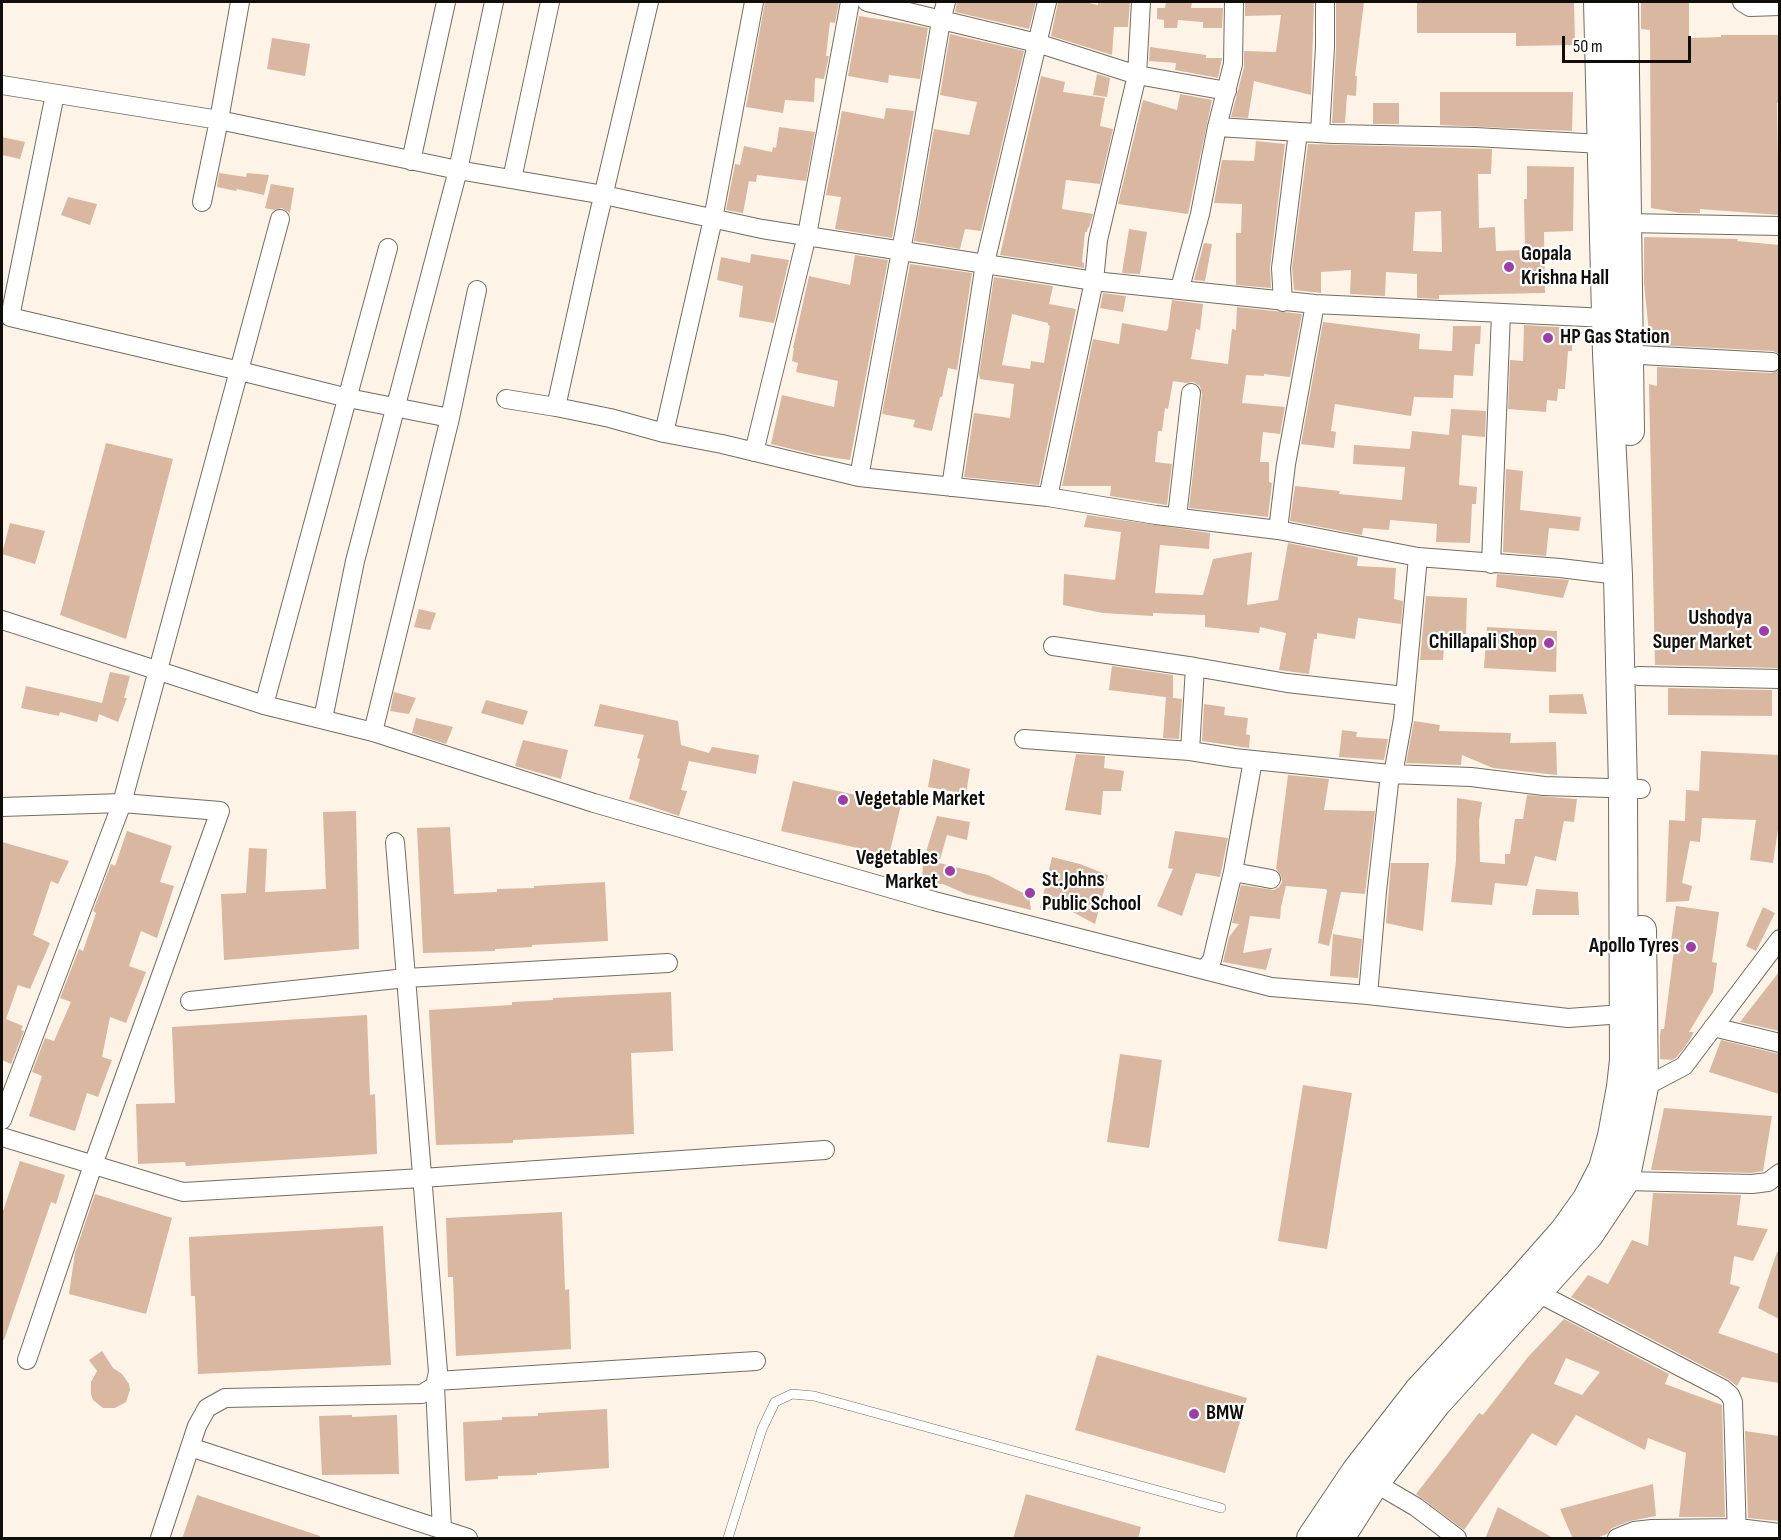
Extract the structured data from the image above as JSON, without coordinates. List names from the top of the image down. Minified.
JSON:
{"places":["Gopala Krishna Hall","HP Gas Station","Ushodya Super Market","Chillapali Shop","Vegetable Market","Vegetables Market","St.Johns Public School","Apollo Tyres","BMW"],"scale_bar":"50 m"}
